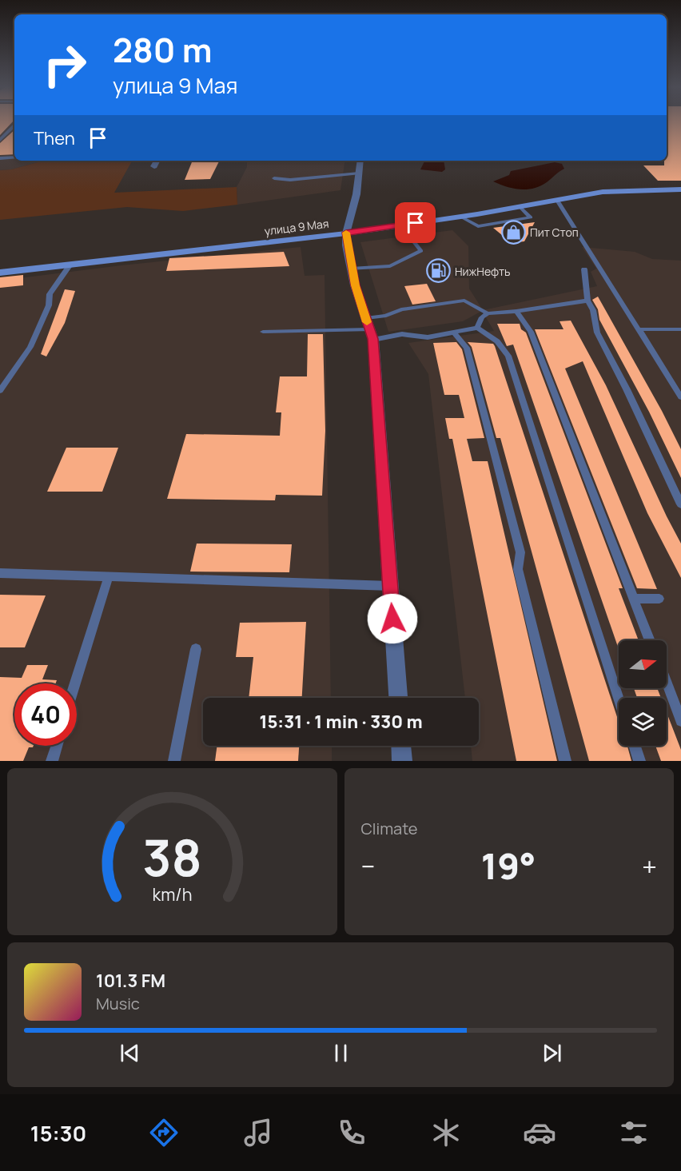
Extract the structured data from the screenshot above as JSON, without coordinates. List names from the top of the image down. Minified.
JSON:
{"streets":{"main road":["улица 9 Мая"]},"places":{"shop":["Пит Стоп"],"fuel station":["НижНефть"]},"north":"right","page":{"turn":["280 m","улица 9 Мая"],"then":"Then","limit":"40","trip":"15:31 · 1 min · 330 m","tile":"Climate","heat":["−","19°","+"],"song":["101.3 FM","Music"],"tabs":"15:30","gauge":["38","km/h"]}}
